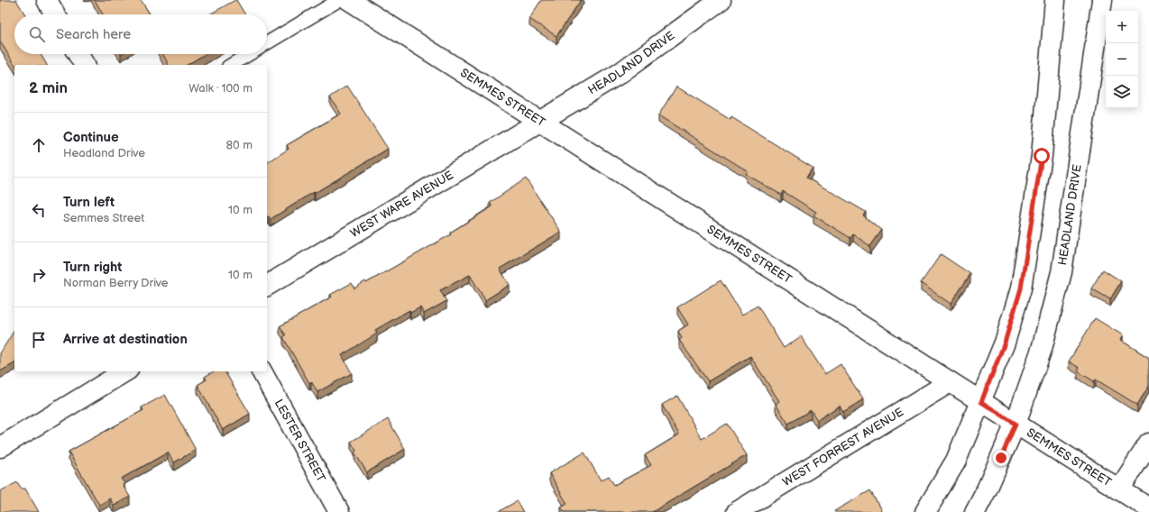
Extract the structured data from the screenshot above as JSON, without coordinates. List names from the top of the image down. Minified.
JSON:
{"streets":{"street":["HEADLAND DRIVE","SEMMES STREET","WEST WARE AVENUE","LESTER STREET","WEST FORREST AVENUE"]},"crossings":[["HEADLAND DRIVE","SEMMES STREET"],["HEADLAND DRIVE","WEST WARE AVENUE"],["SEMMES STREET","WEST WARE AVENUE"],["SEMMES STREET","WEST FORREST AVENUE"]],"page":{"map_buttons":["+","−"],"search":"Search here","heading":["2 min","Walk · 100 m"],"list":[["Continue","Headland Drive","80 m"],["Turn left","Semmes Street","10 m"],["Turn right","Norman Berry Drive","10 m"],"Arrive at destination"]}}
